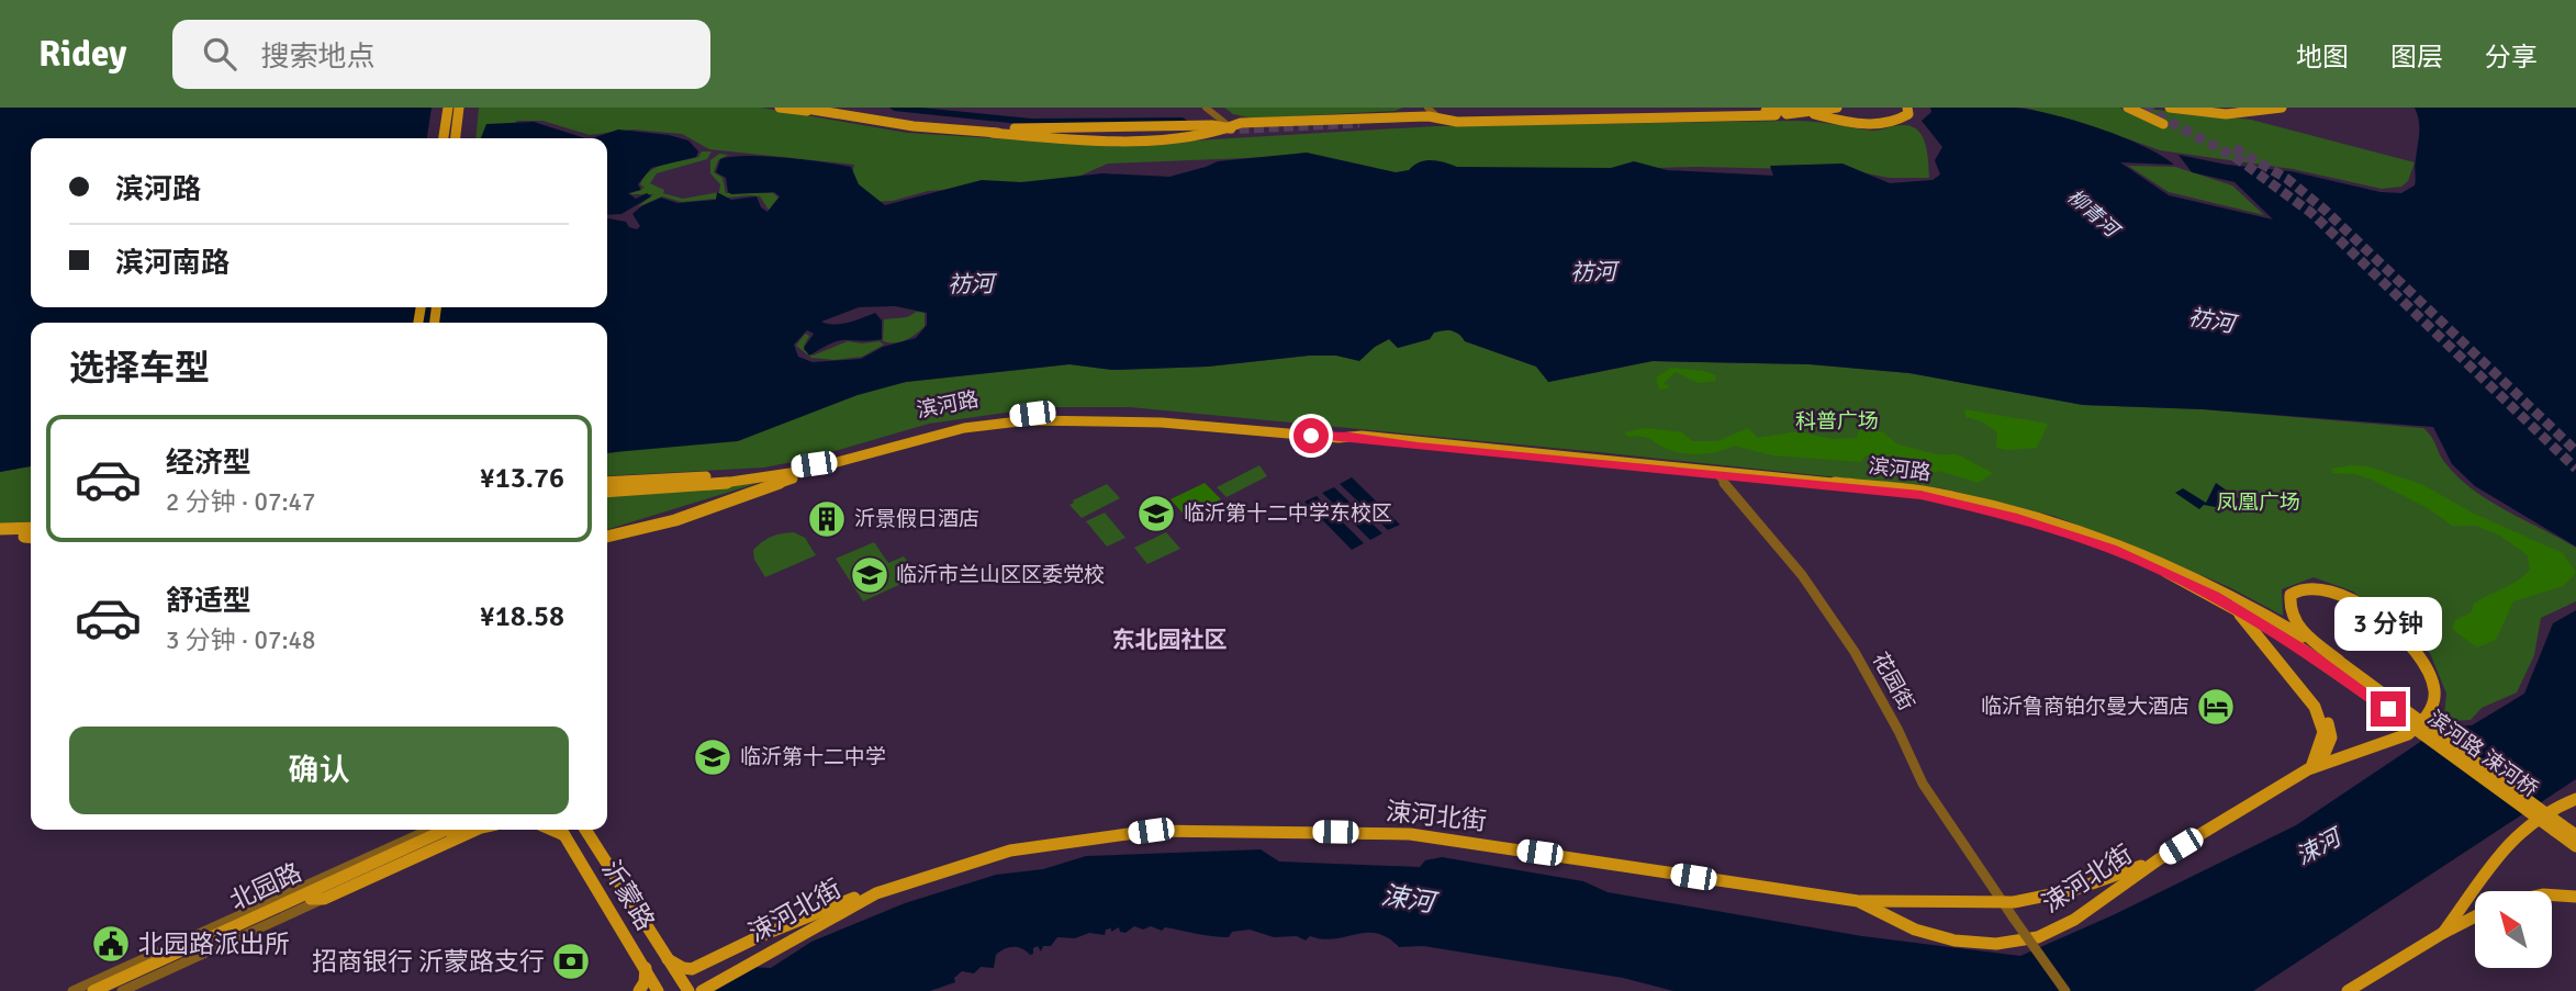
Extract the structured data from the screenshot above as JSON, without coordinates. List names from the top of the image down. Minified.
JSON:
{"streets":{"main road":["滨河路","滨河路 涑河桥","涑河北街","北园路","沂蒙路"],"street":["花园街"]},"crossings":[["滨河路","花园街"],["滨河路","滨河路 涑河桥"],["滨河路","涑河北街"],["涑河北街","沂蒙路"]],"districts":["东北园社区"],"water":["柳青河","祊河","涑河"],"parks":["科普广场","凤凰广场"],"places":{"school or university":["临沂第十二中学东校区","临沂市兰山区区委党校","临沂第十二中学"],"building":["沂景假日酒店"],"hotel":["临沂鲁商铂尔曼大酒店"],"public building":["北园路派出所"],"bank":["招商银行 沂蒙路支行"]},"north":"top left","page":{"header":"Ridey","search":"搜索地点","nav":["地图","图层","分享"],"banner":["滨河路","滨河南路"],"heading":"选择车型","list":[{"name":"经济型","note":"2 分钟 · 07:47","value":"¥13.76"},{"name":"舒适型","note":"3 分钟 · 07:48","value":"¥18.58"}],"bubble":"3 分钟","buttons":"确认"}}
